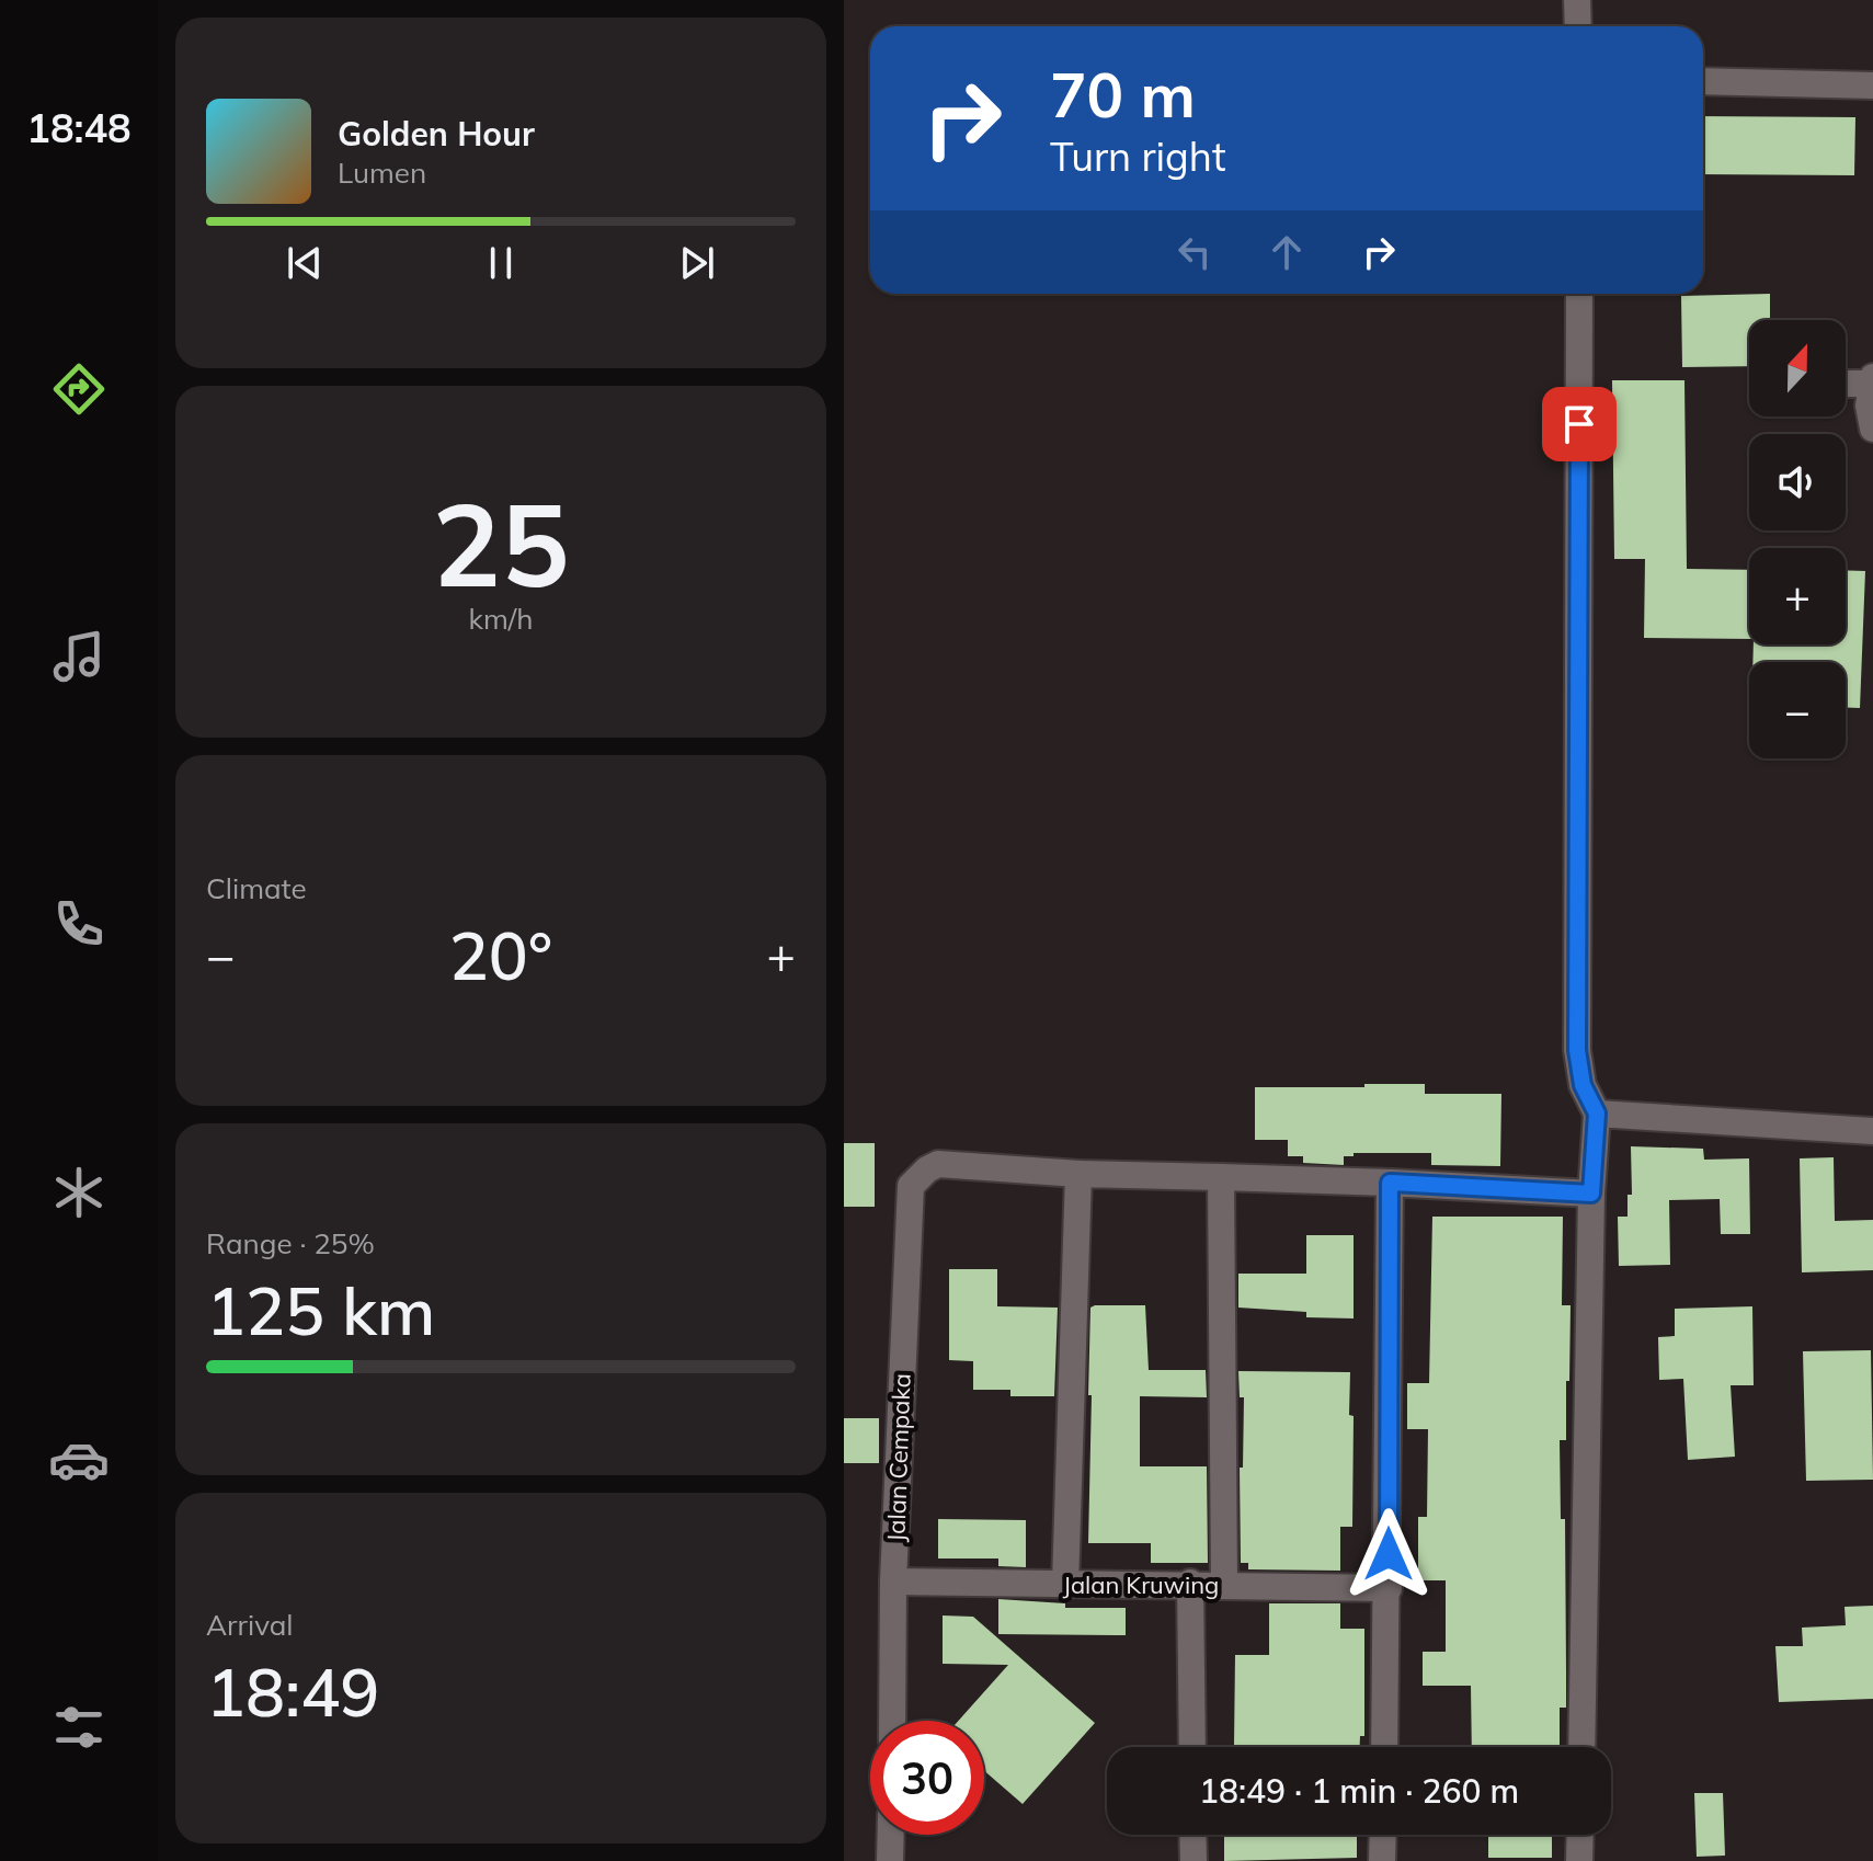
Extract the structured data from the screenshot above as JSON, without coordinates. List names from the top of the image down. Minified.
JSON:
{"streets":{"street":["Jalan Cempaka","Jalan Kruwing"]},"crossings":[["Jalan Cempaka","Jalan Kruwing"]],"north":"top","page":{"tabs":"18:48","turn":["70 m","Turn right"],"song":["Golden Hour","Lumen"],"map_buttons":["+","−"],"tile":[["25","km/h"],"Climate",["Range · 25%","125 km"],["Arrival","18:49"]],"heat":["−","20°","+"],"limit":"30","trip":"18:49 · 1 min · 260 m"}}
